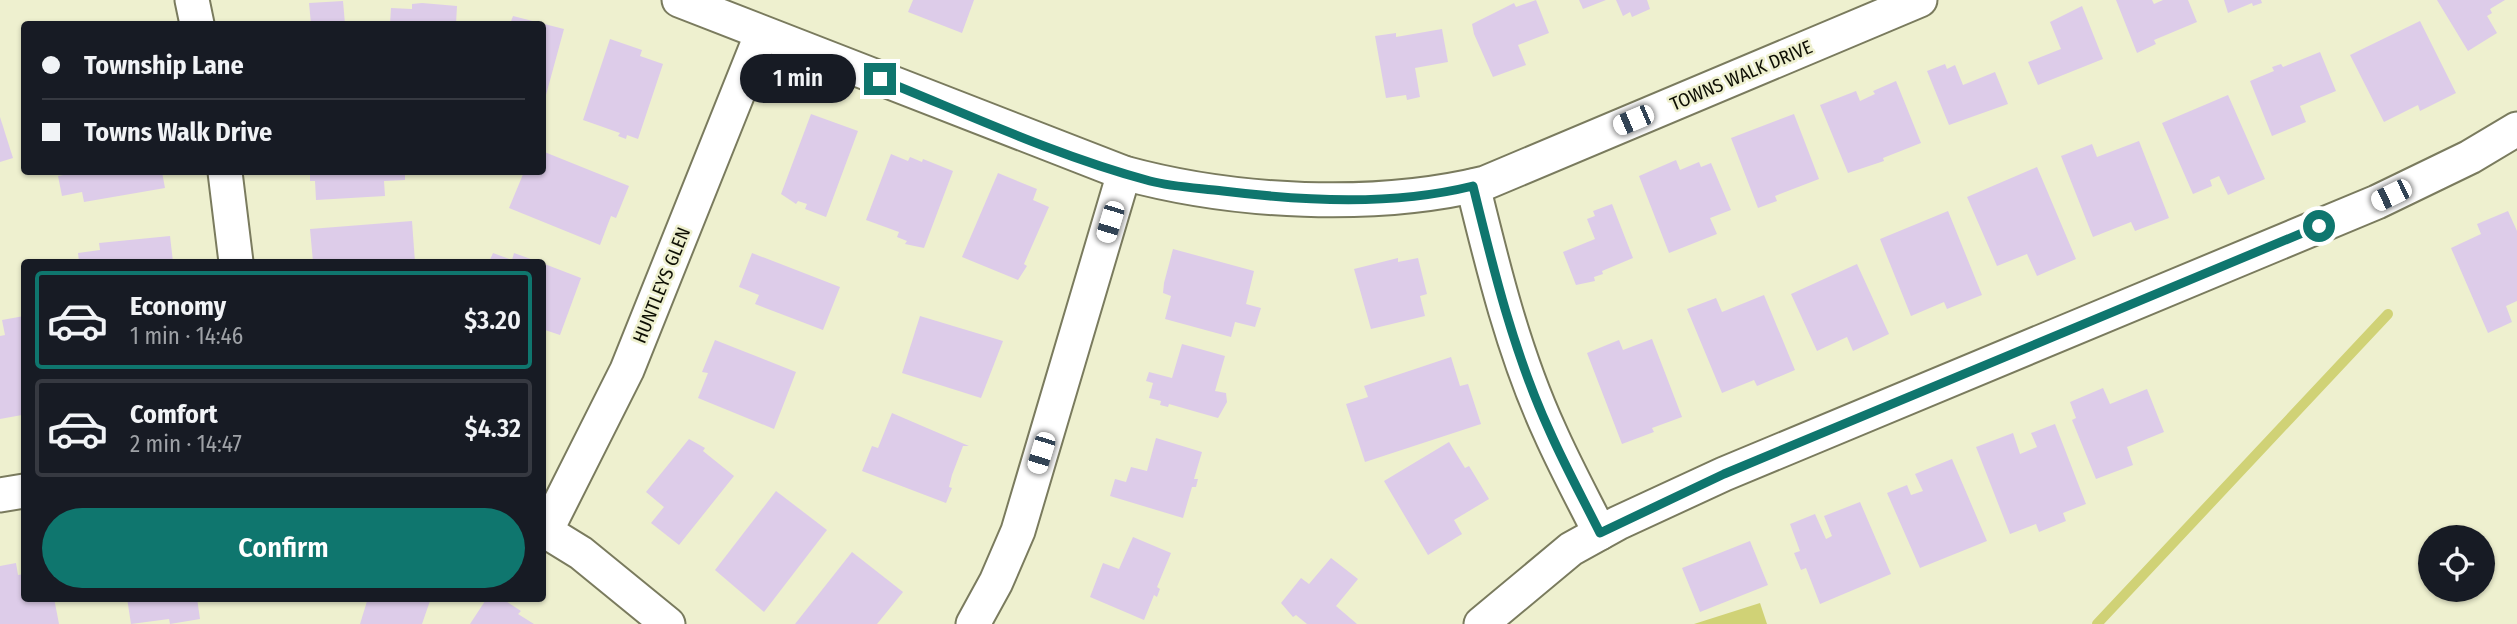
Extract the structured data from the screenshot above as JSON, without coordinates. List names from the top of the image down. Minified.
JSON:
{"streets":{"street":["TOWNS WALK DRIVE","HUNTLEYS GLEN"]},"crossings":[["TOWNS WALK DRIVE","HUNTLEYS GLEN"]],"page":{"banner":["Township Lane","Towns Walk Drive"],"bubble":"1 min","list":[{"name":"Economy","note":"1 min · 14:46","value":"$3.20"},{"name":"Comfort","note":"2 min · 14:47","value":"$4.32"}],"buttons":"Confirm"}}
